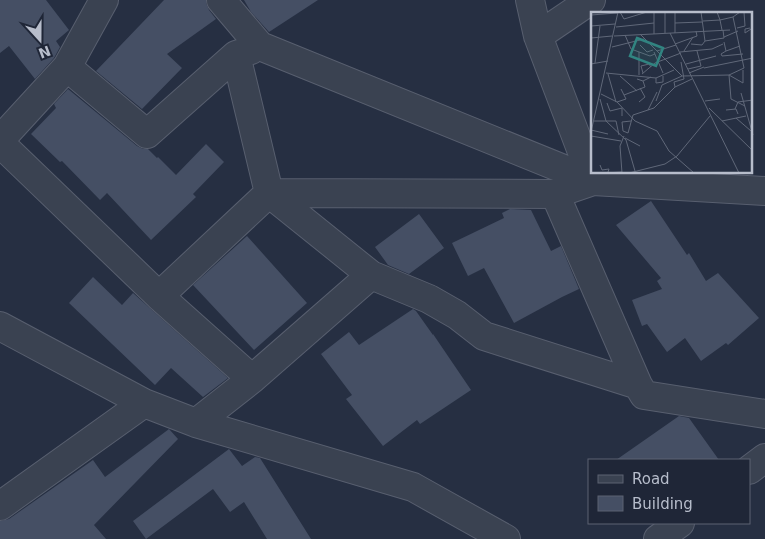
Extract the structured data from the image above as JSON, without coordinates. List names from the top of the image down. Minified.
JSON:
{"legend":["Road","Building"],"north":"bottom"}
